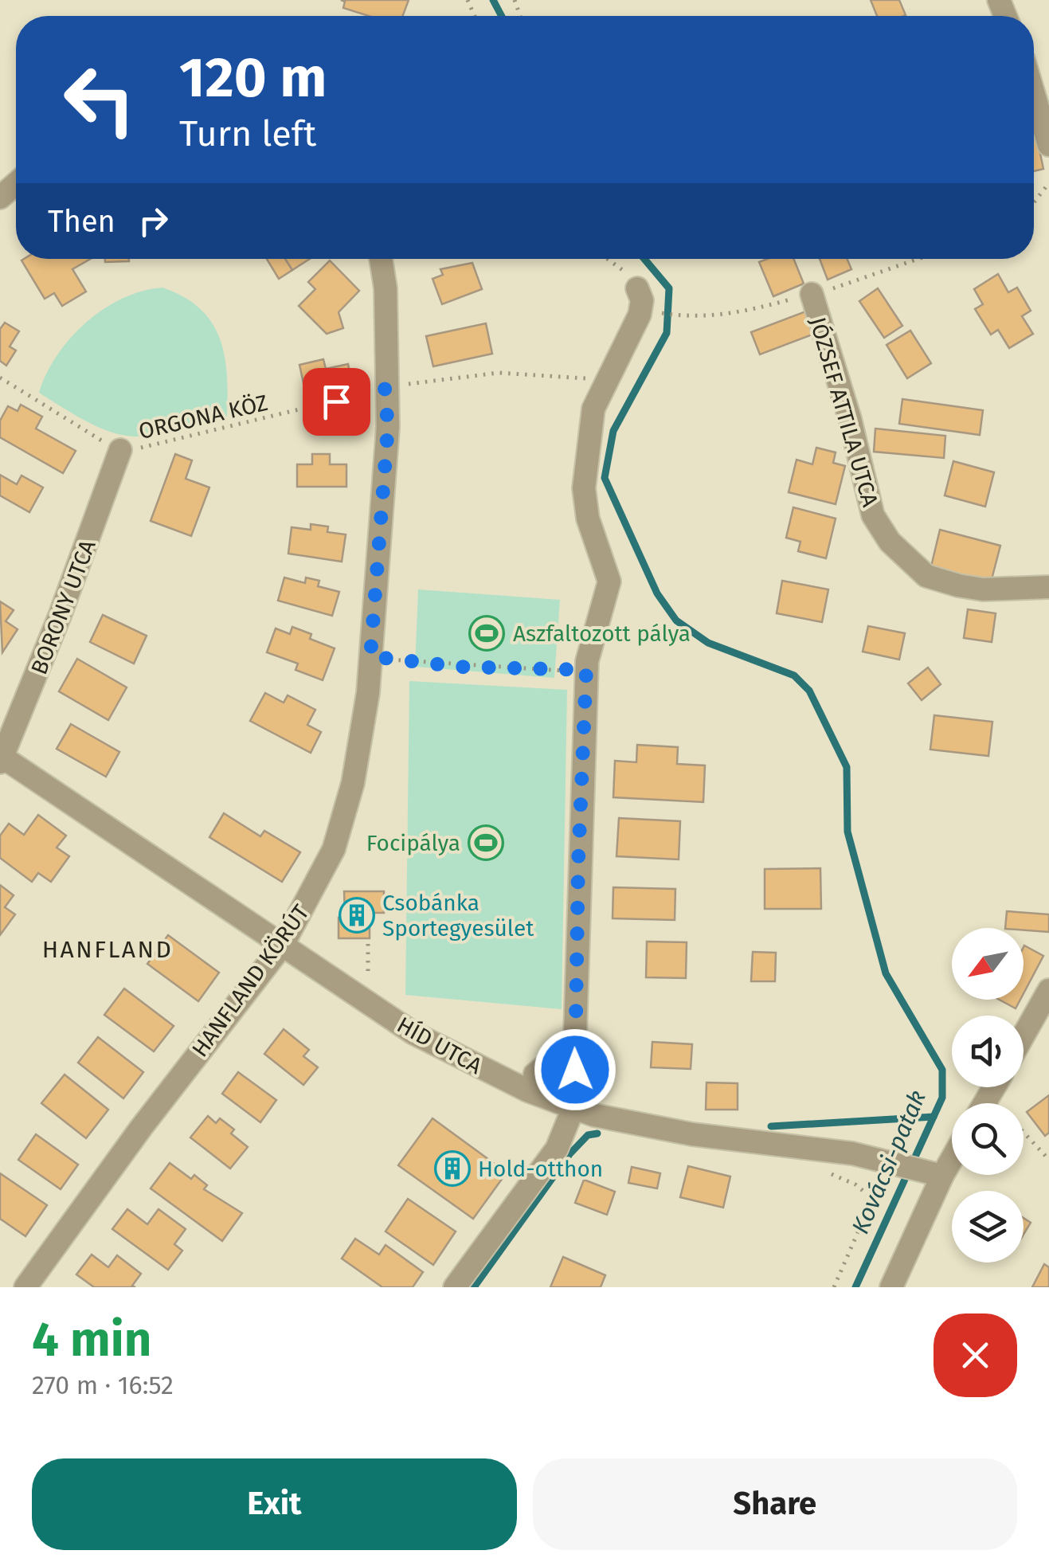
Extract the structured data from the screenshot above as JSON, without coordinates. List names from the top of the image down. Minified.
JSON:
{"streets":{"street":["JÓZSEF ATTILA UTCA","BORONY UTCA","HANFLAND KÖRÚT","HÍD UTCA"],"path":["ORGONA KÖZ"]},"crossings":[["ORGONA KÖZ","BORONY UTCA"],["ORGONA KÖZ","HANFLAND KÖRÚT"],["BORONY UTCA","HÍD UTCA"],["HANFLAND KÖRÚT","HÍD UTCA"]],"districts":["HANFLAND"],"water":["Kovácsi-patak"],"places":{"sports":["Aszfaltozott pálya","Focipálya"],"building":["Csobánka Sportegyesület","Hold-otthon"]},"north":"bottom left","page":{"turn":["120 m","Turn left"],"then":"Then","heading":["4 min","270 m · 16:52"],"buttons":["Exit","Share"]}}
